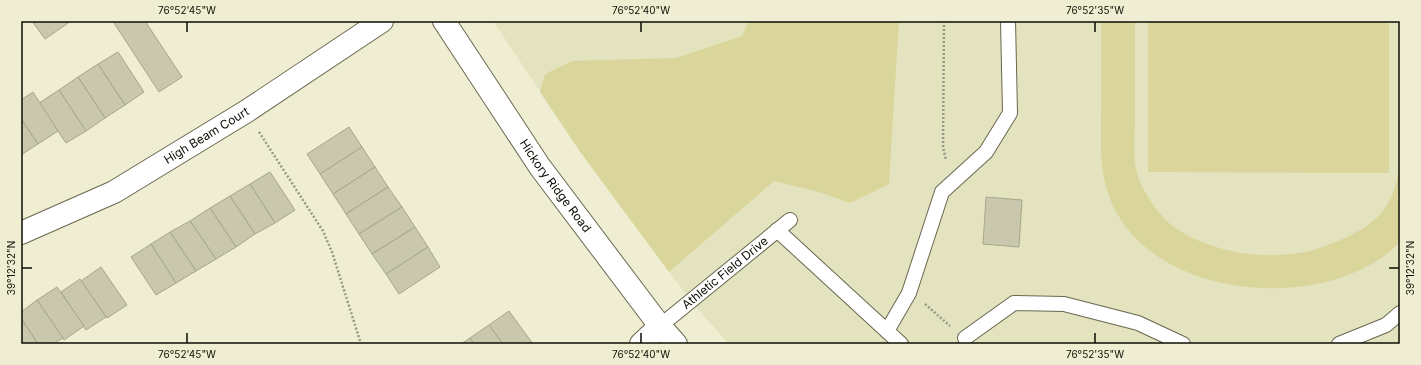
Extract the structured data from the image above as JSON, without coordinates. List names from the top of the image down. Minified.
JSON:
{"streets":{"street":["High Beam Court","Hickory Ridge Road"],"lane":["Athletic Field Drive"]},"crossings":[["Hickory Ridge Road","Athletic Field Drive"]],"coordinates":["76°52'45\"W","76°52'40\"W","76°52'35\"W","39°12'32\"N"]}
